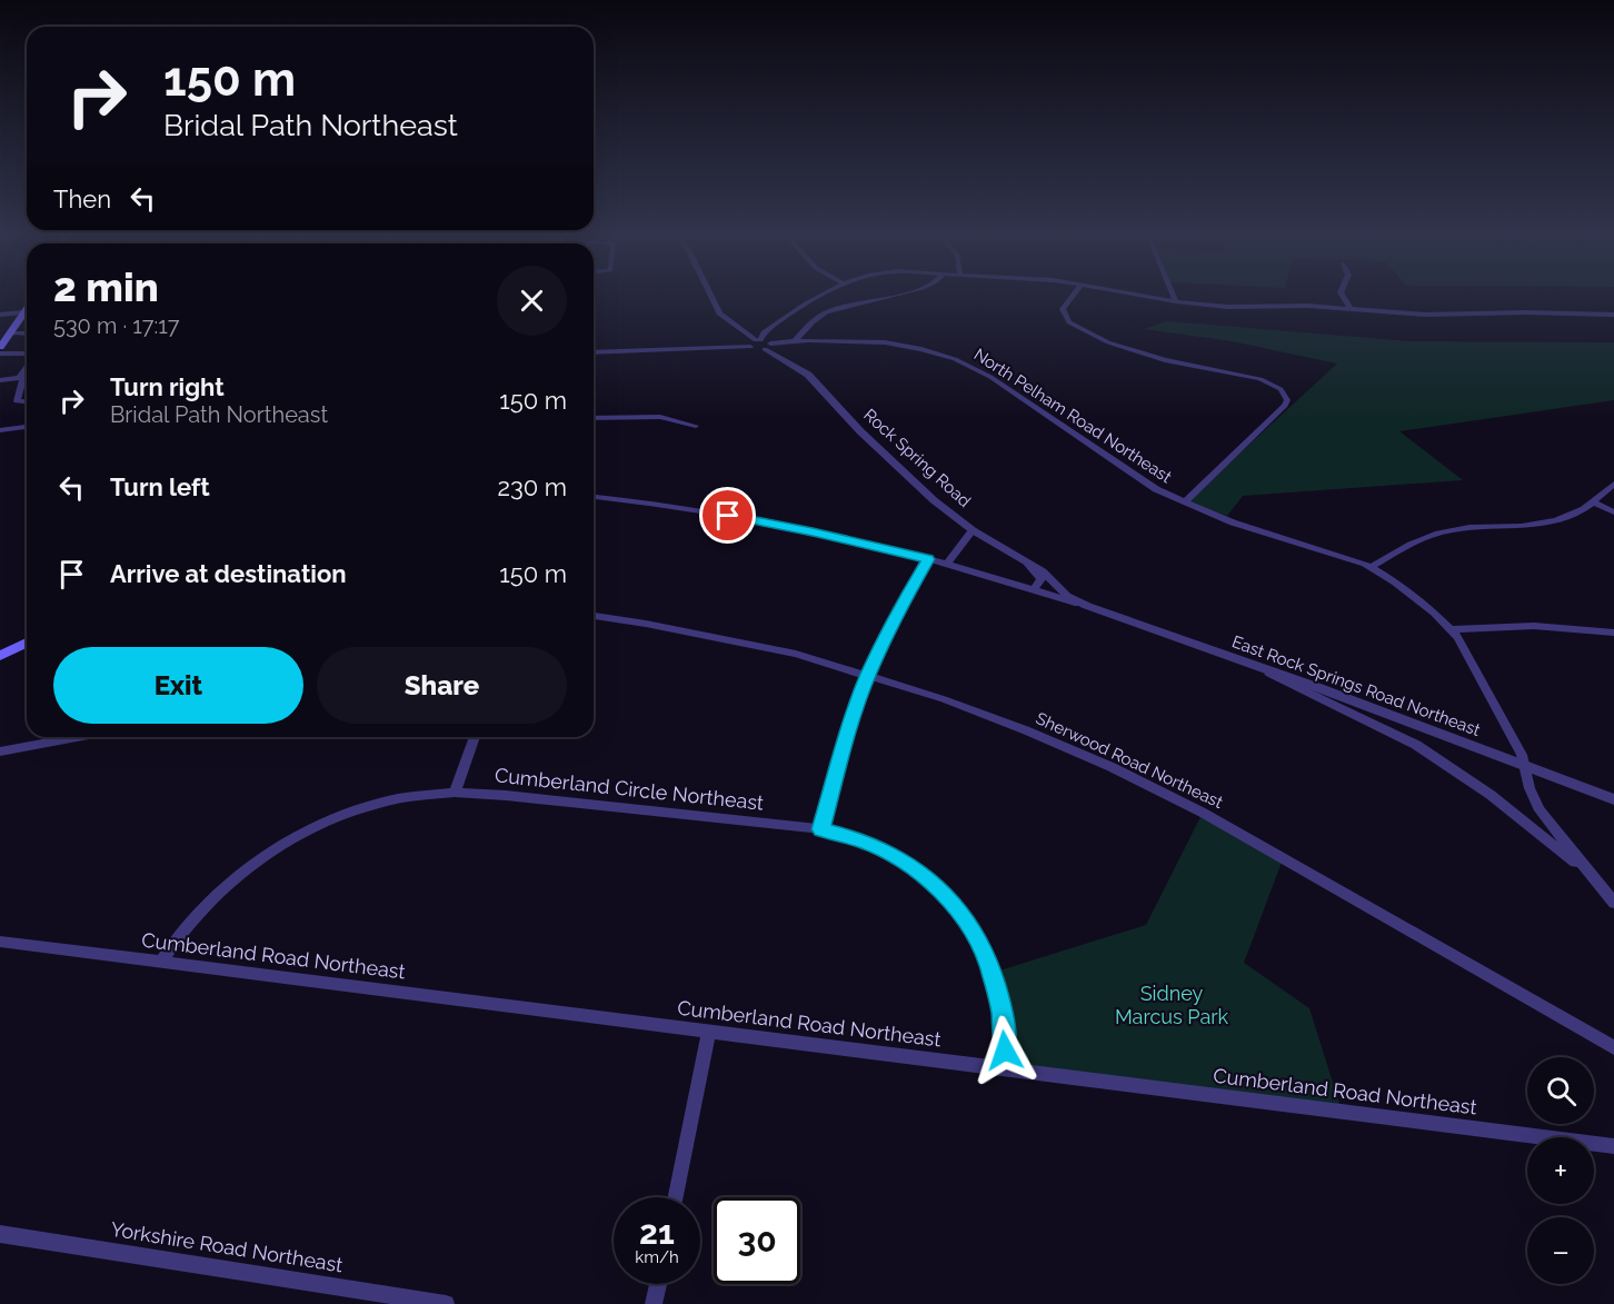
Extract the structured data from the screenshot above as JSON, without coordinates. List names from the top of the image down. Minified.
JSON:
{"streets":{"street":["North Pelham Road Northeast","Rock Spring Road","East Rock Springs Road Northeast","Sherwood Road Northeast","Cumberland Circle Northeast","Cumberland Road Northeast","Yorkshire Road Northeast"]},"crossings":[["North Pelham Road Northeast","Rock Spring Road"],["North Pelham Road Northeast","East Rock Springs Road Northeast"],["Rock Spring Road","East Rock Springs Road Northeast"],["Cumberland Circle Northeast","Cumberland Road Northeast"]],"parks":["Sidney Marcus Park"],"page":{"turn":["150 m","Bridal Path Northeast"],"then":"Then","heading":["2 min","530 m · 17:17"],"list":[{"name":"Turn right","note":"Bridal Path Northeast","value":"150 m"},{"name":"Turn left","value":"230 m"},{"name":"Arrive at destination","value":"150 m"}],"buttons":["Exit","Share"],"map_buttons":["+","−"],"speed":"21 km/h","limit":"30"}}
